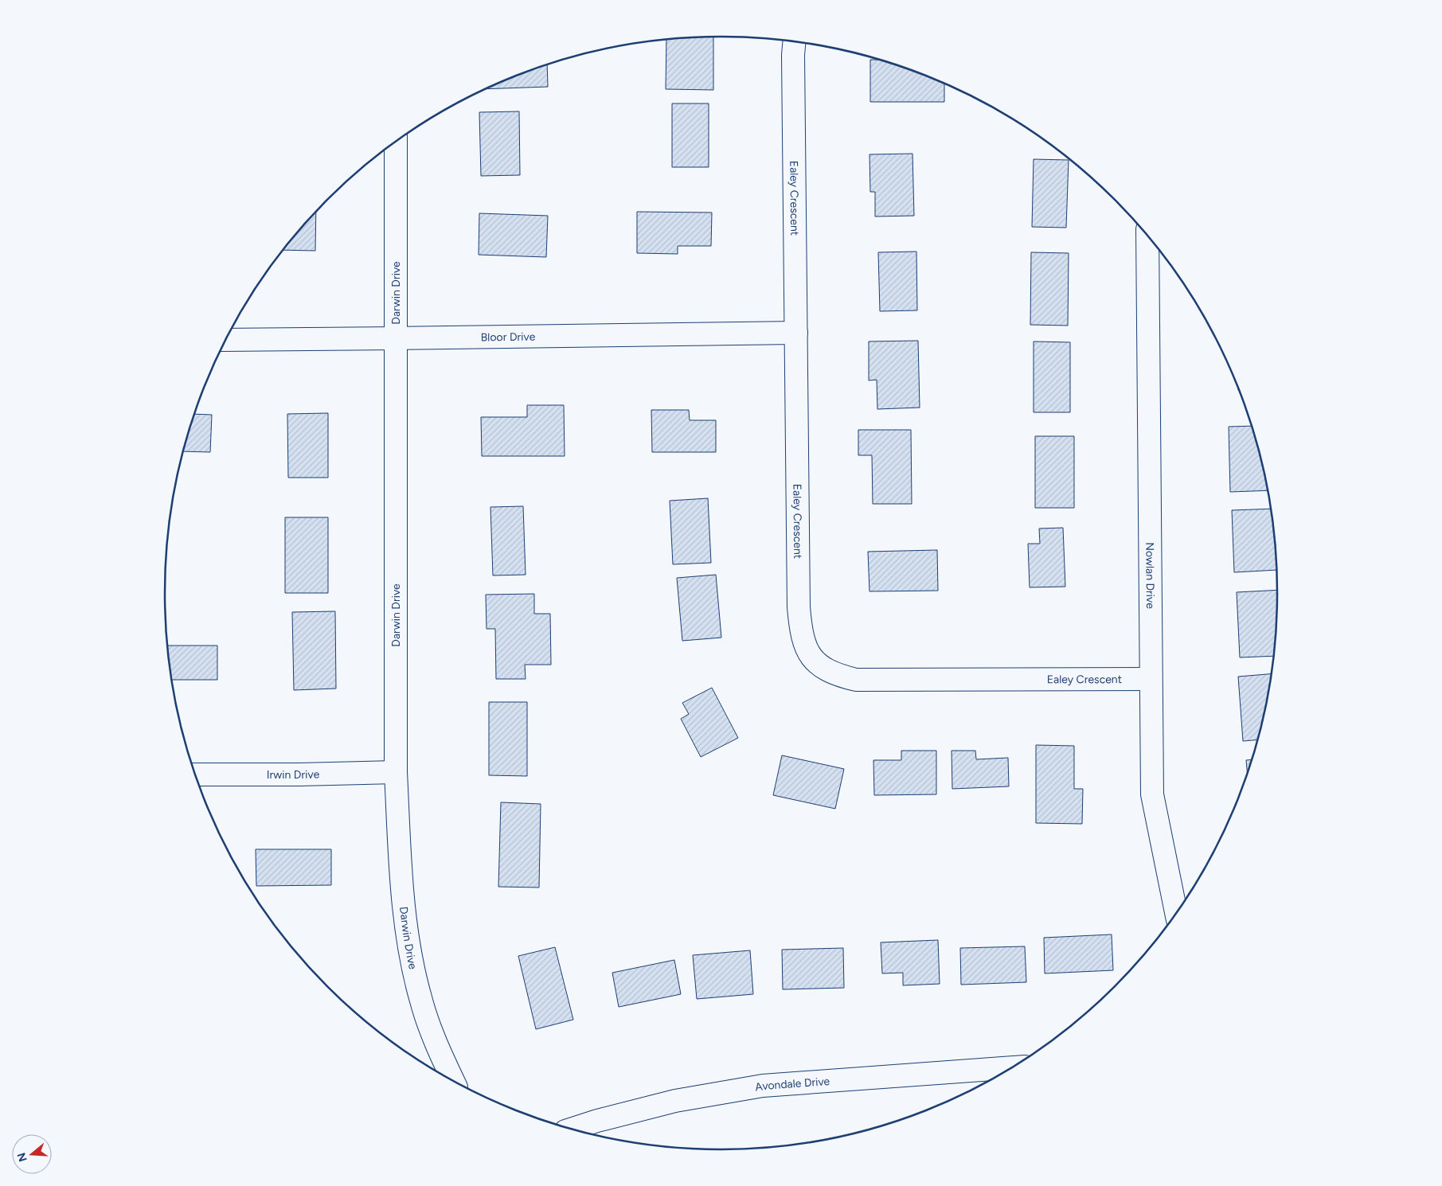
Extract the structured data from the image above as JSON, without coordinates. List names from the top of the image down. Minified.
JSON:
{"streets":{"street":["Ealey Crescent","Darwin Drive","Bloor Drive","Nowlan Drive","Irwin Drive","Avondale Drive"]},"crossings":[["Ealey Crescent","Bloor Drive"],["Ealey Crescent","Nowlan Drive"],["Darwin Drive","Bloor Drive"],["Darwin Drive","Irwin Drive"]],"north":"left"}
